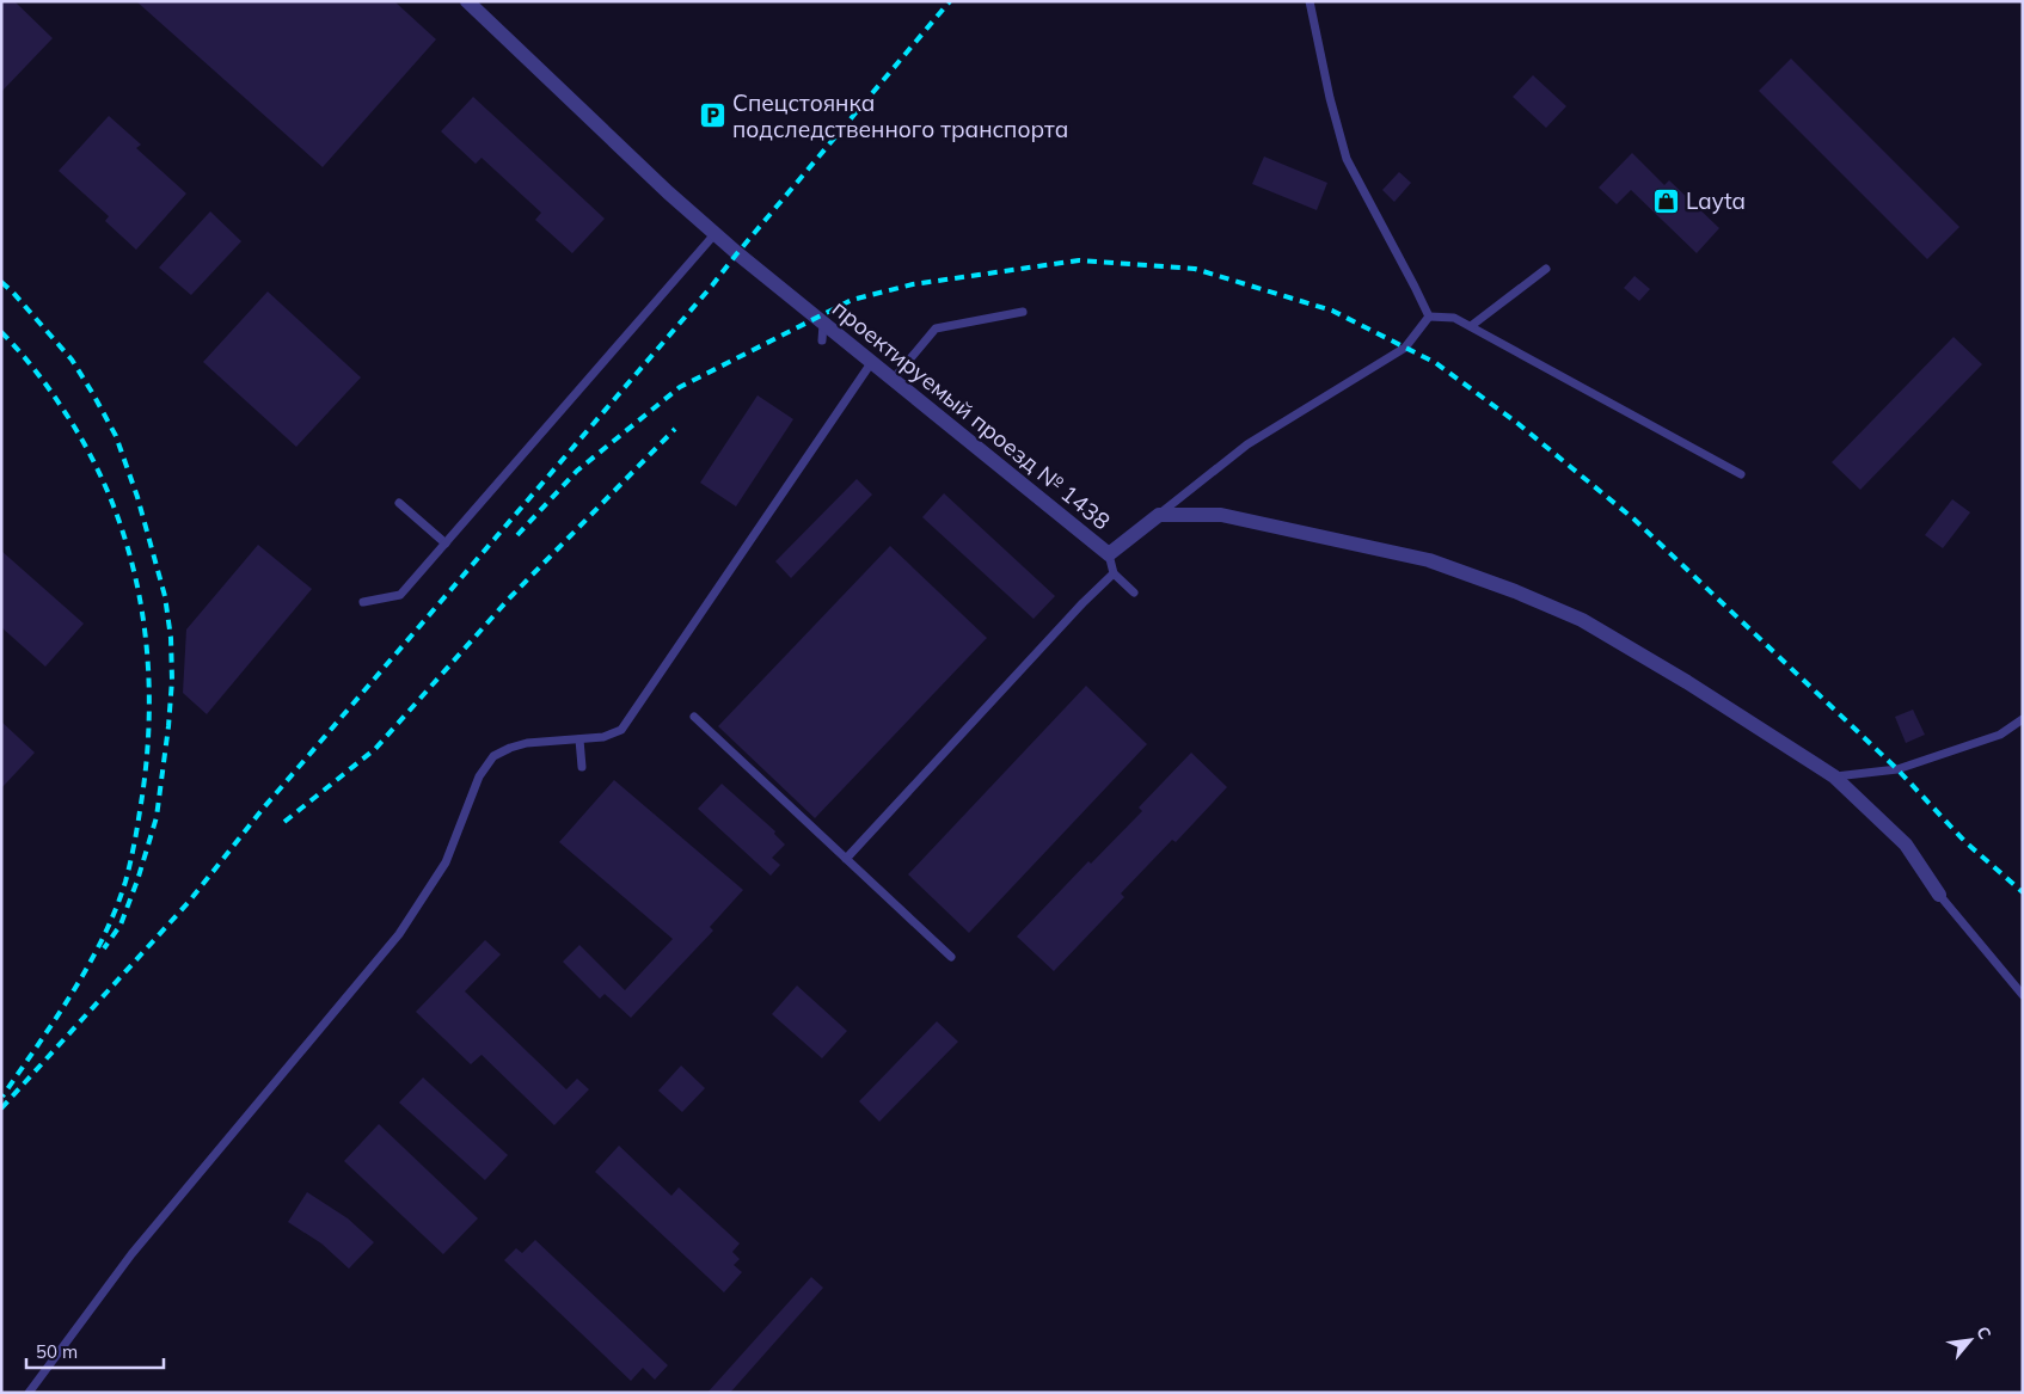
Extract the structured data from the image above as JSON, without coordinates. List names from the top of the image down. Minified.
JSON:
{"streets":{"street":["проектируемый проезд № 1438"]},"places":{"parking":["Спецстоянка подследственного транспорта"],"shop":["Layta"]},"scale_bar":"50 m","north":"top right"}
